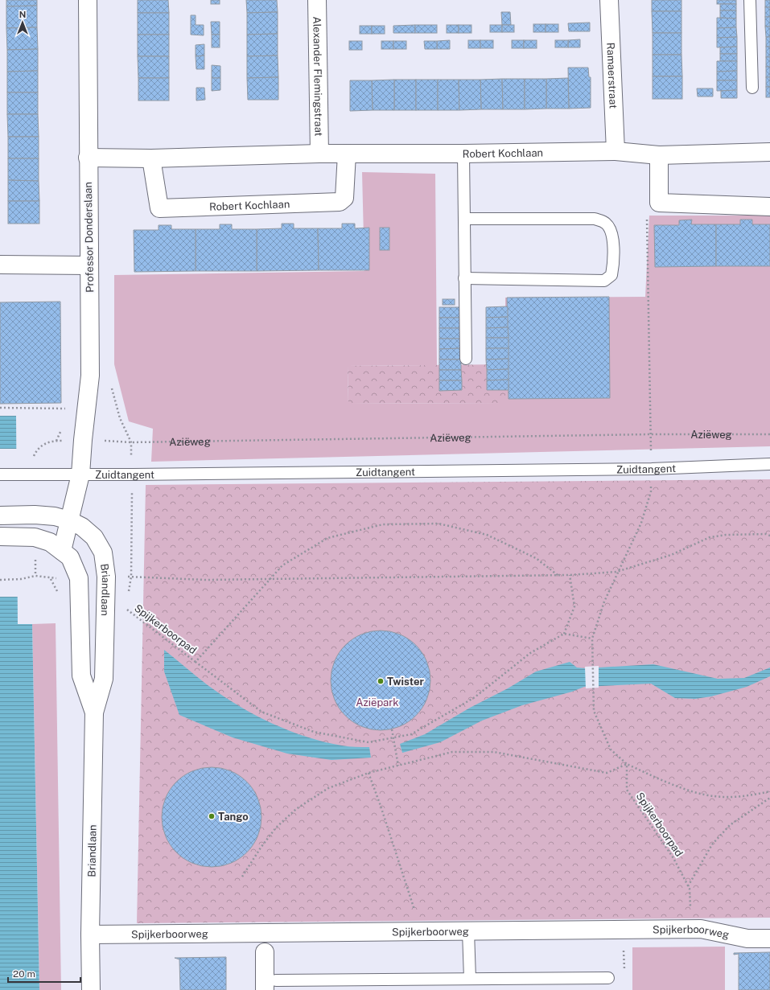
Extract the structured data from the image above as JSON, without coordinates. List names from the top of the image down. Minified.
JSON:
{"streets":{"street":["Ramaerstraat","Alexander Flemingstraat","Robert Kochlaan","Professor Donderslaan","Briandlaan","Spijkerboorweg"],"lane":["Zuidtangent"],"path":["Aziëweg","Spijkerboorpad"]},"crossings":[["Ramaerstraat","Robert Kochlaan"],["Alexander Flemingstraat","Robert Kochlaan"],["Robert Kochlaan","Professor Donderslaan"],["Professor Donderslaan","Zuidtangent"],["Aziëweg","Zuidtangent"],["Briandlaan","Spijkerboorweg"]],"parks":["Aziëpark"],"places":["Twister","Tango"],"scale_bar":"20 m","north":"top"}
